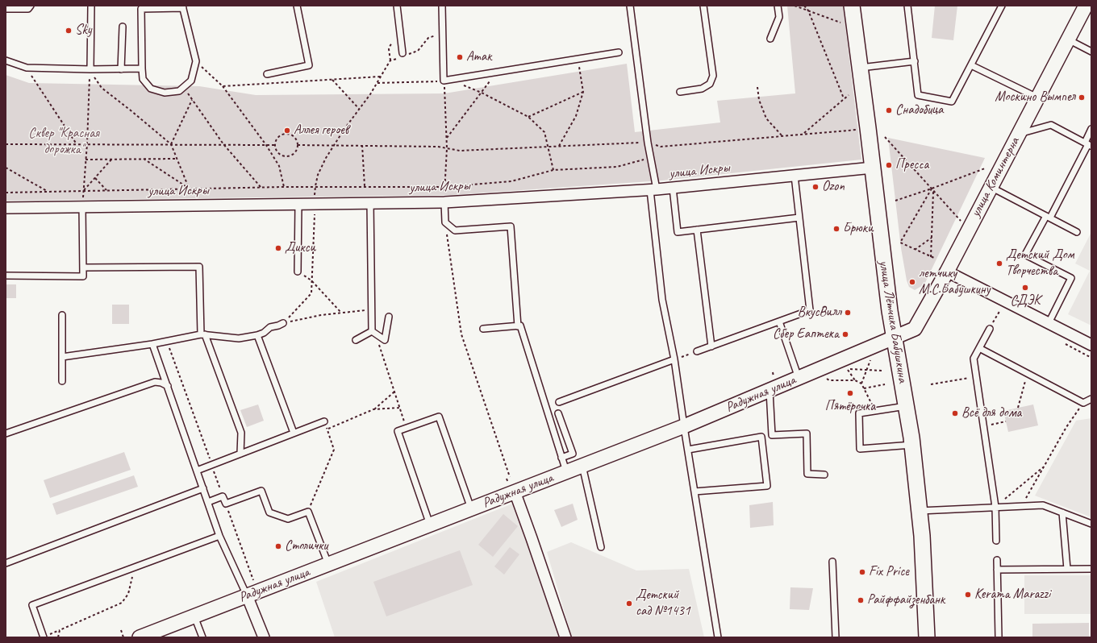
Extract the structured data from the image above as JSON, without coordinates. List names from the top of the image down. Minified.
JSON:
{"streets":{"main road":["улица Лётчика Бабушкина"],"street":["улица Искры","улица Коминтерна","Радужная улица"]},"crossings":[["улица Искры","улица Лётчика Бабушкина"],["улица Коминтерна","улица Лётчика Бабушкина"],["улица Коминтерна","Радужная улица"],["улица Лётчика Бабушкина","Радужная улица"]],"parks":["Сквер \"Красная дорожка\""],"places":["Sky","Атак","Москино Вымпел","Снадобица","Аллея героев","Пресса","Ozon","Брюки","Дикси","Детский Дом Творчества","летчику М.С.Бабушкину","СДЭК","ВкусВилл","Сбер Еаптека","Пятёрочка","Всё для дома","Столички","Fix Price","Kerama Marazzi","Райффайзенбанк","Детский сад №1431"]}
